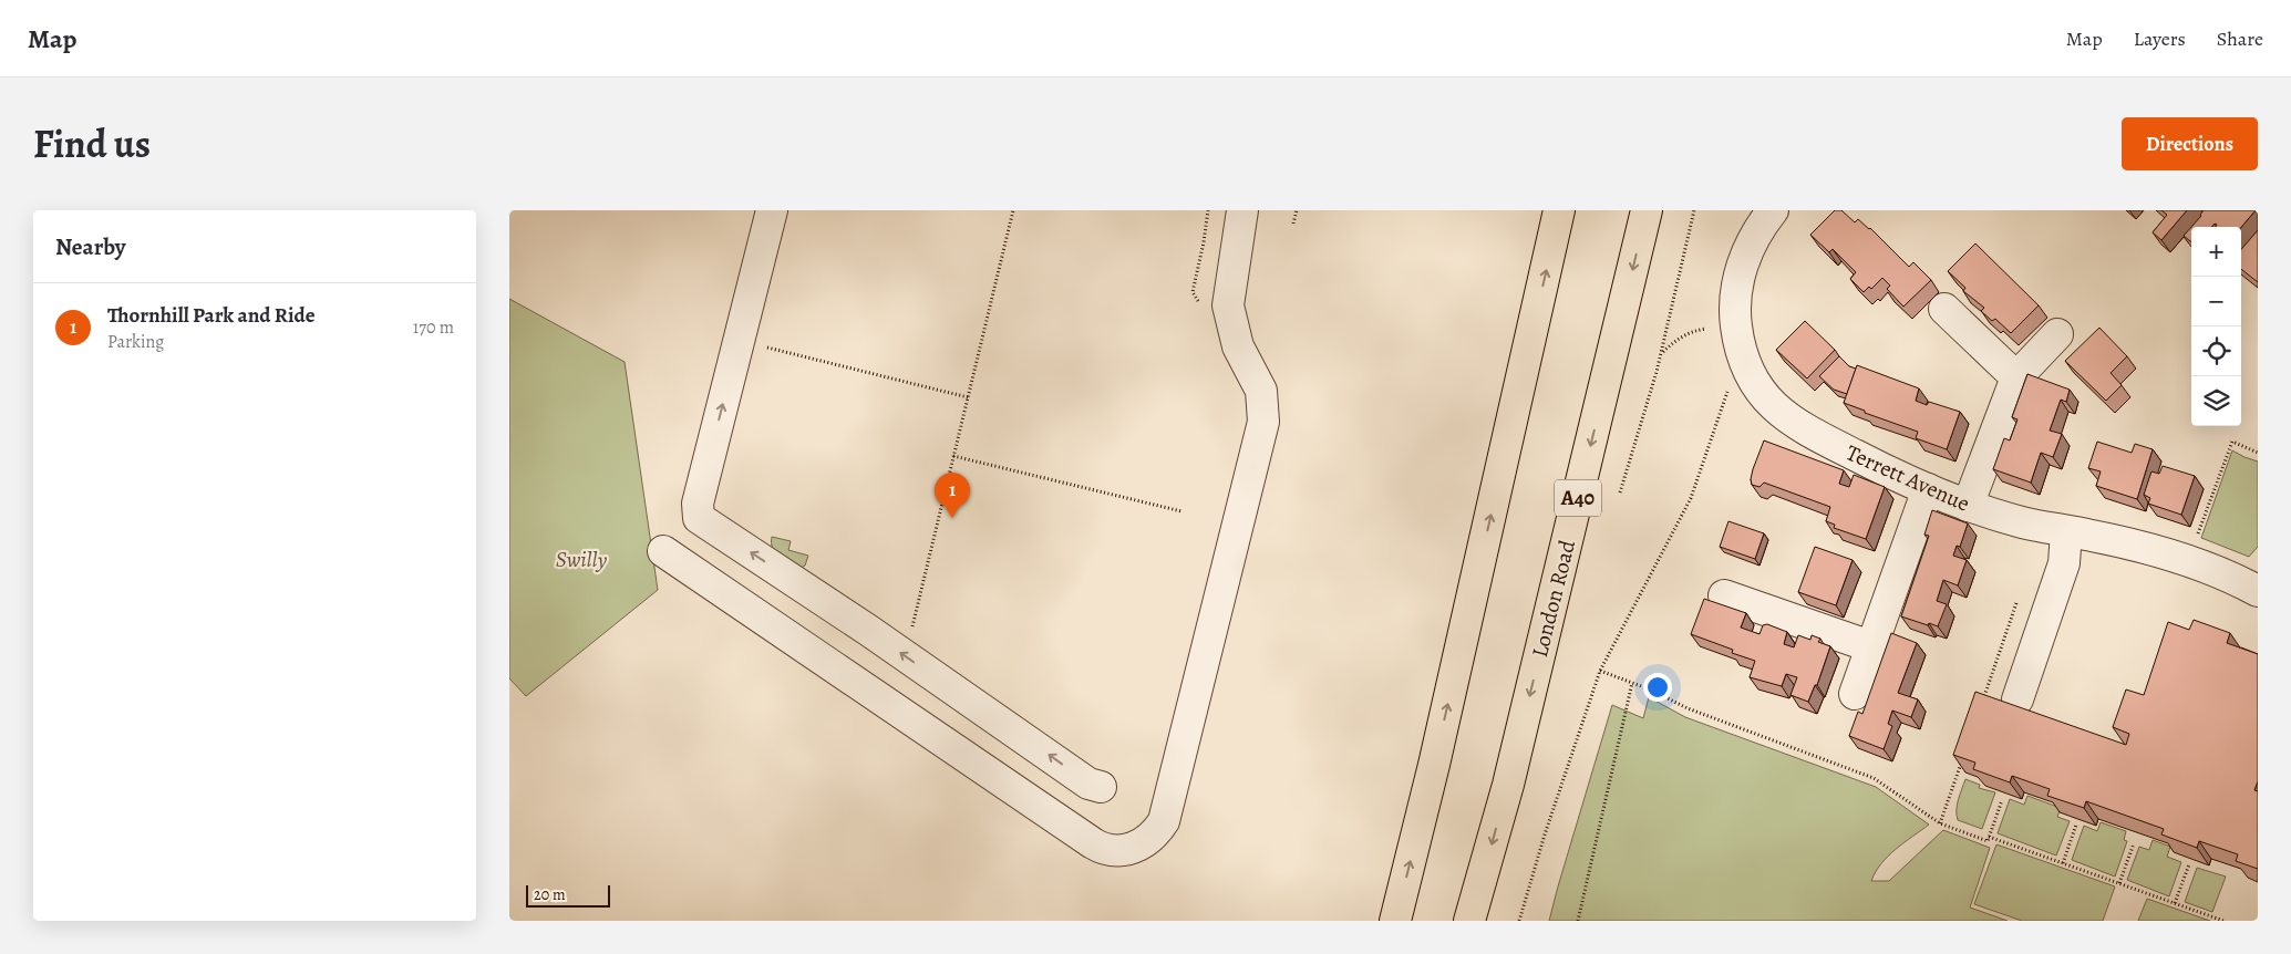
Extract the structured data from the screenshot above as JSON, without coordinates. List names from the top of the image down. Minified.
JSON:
{"streets":{"highway":["A40","London Road"],"street":["Terrett Avenue"]},"parks":["Swilly"],"scale_bar":"20 m","page":{"header":"Map","nav":["Map","Layers","Share"],"title":"Find us","buttons":"Directions","heading":"Nearby","map_buttons":["+","−"],"list":[{"mark":"1","name":"Thornhill Park and Ride","note":"Parking","value":"170 m"}],"pins":"1","scale":"20 m"}}
